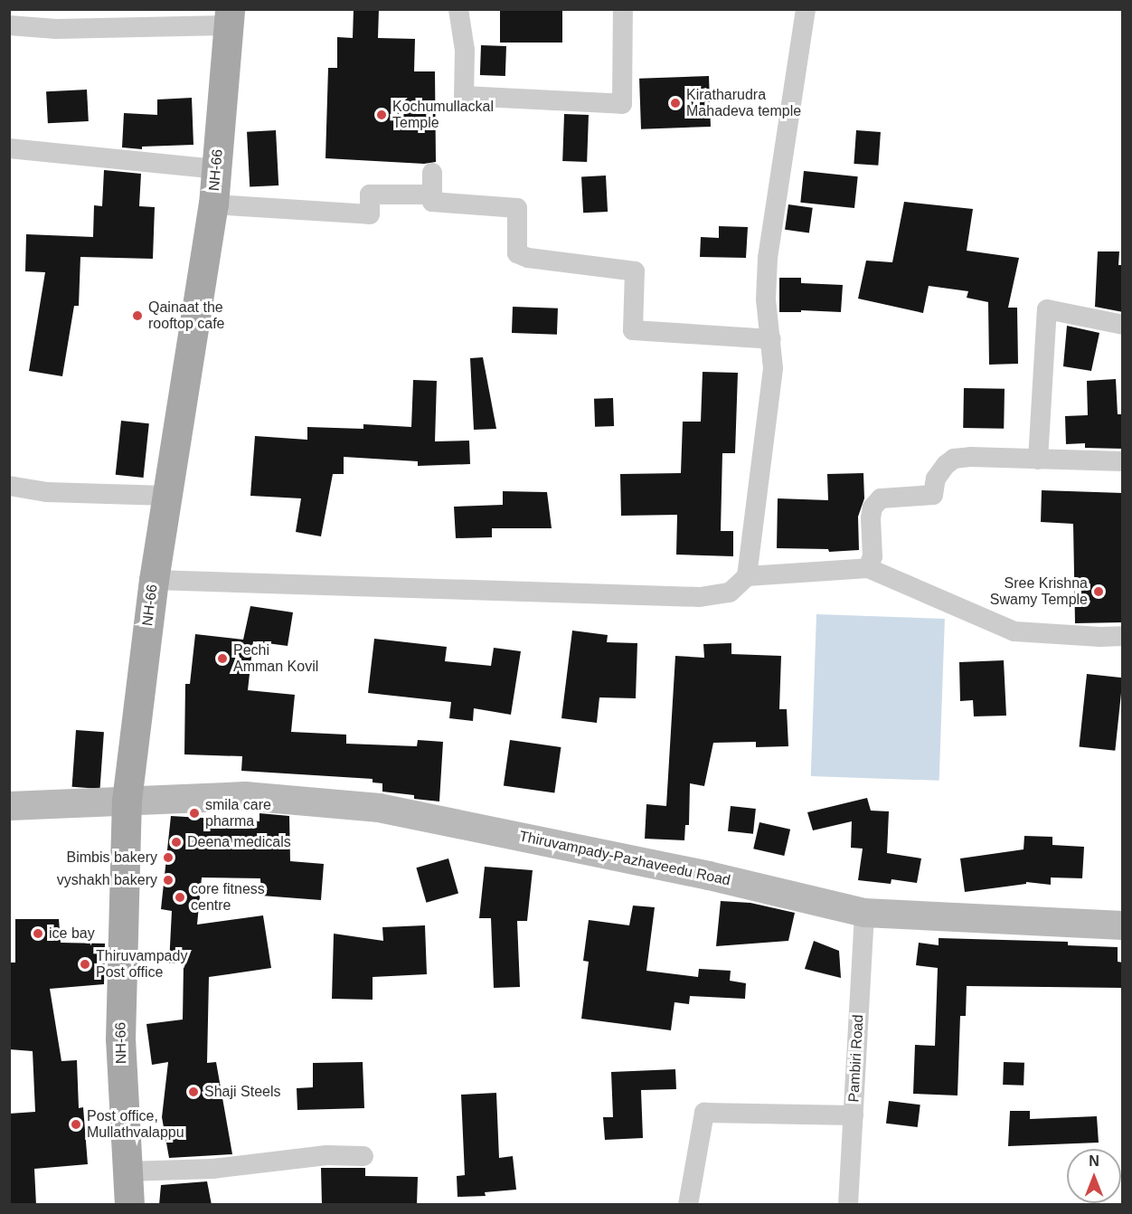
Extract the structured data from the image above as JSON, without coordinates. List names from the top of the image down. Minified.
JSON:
{"streets":{"main road":["NH-66","Thiruvampady-Pazhaveedu Road"],"street":["Pambiri Road"]},"crossings":[["NH-66","Thiruvampady-Pazhaveedu Road"],["Thiruvampady-Pazhaveedu Road","Pambiri Road"]],"places":["Kiratharudra Mahadeva temple","Kochumullackal Temple","Qainaat the rooftop cafe","Sree Krishna Swamy Temple","Pechi Amman Kovil","smila care pharma","Deena medicals","Bimbis bakery","vyshakh bakery","core fitness centre","ice bay","Thiruvampady Post office","Shaji Steels","Post office, Mullathvalappu"],"north":"top"}
